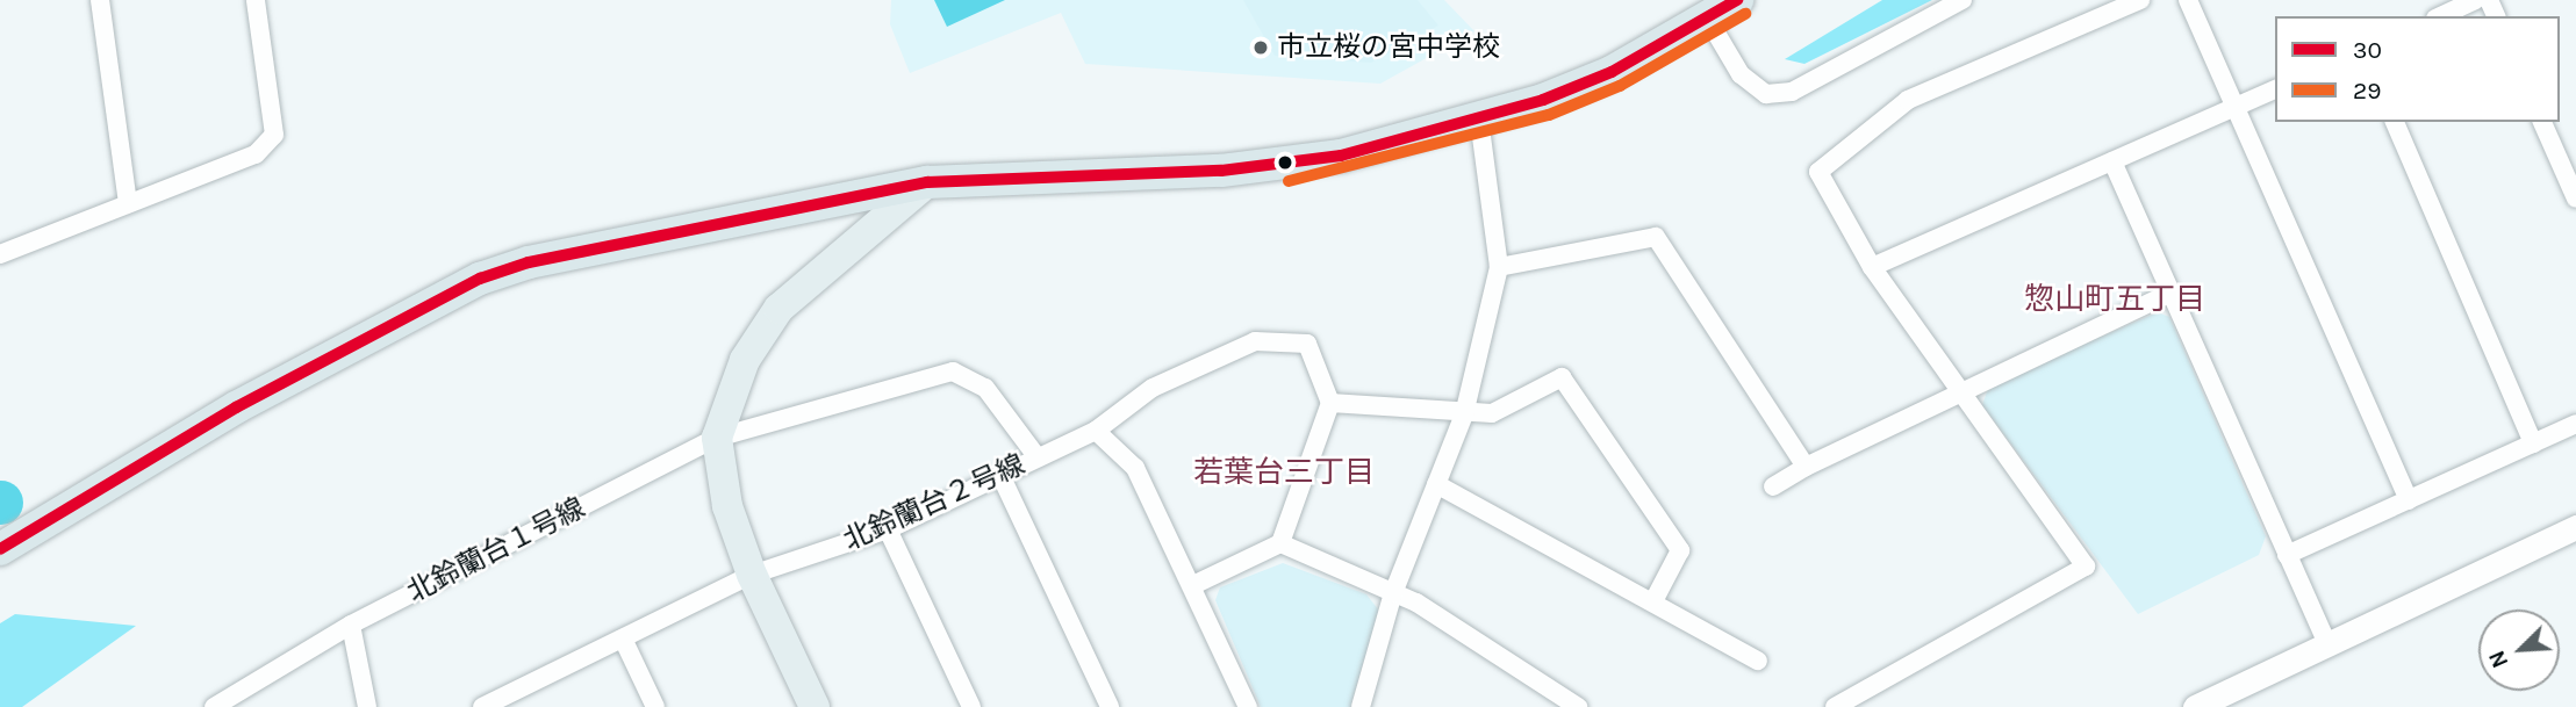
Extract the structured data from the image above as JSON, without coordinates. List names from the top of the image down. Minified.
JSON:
{"streets":{"street":["北鈴蘭台２号線","北鈴蘭台１号線"]},"crossings":[["北鈴蘭台２号線","北鈴蘭台１号線"]],"districts":["惣山町五丁目","若葉台三丁目"],"places":["市立桜の宮中学校"],"lines":["transit line 30","transit line 29"],"legend":["30","29"],"north":"bottom left"}
